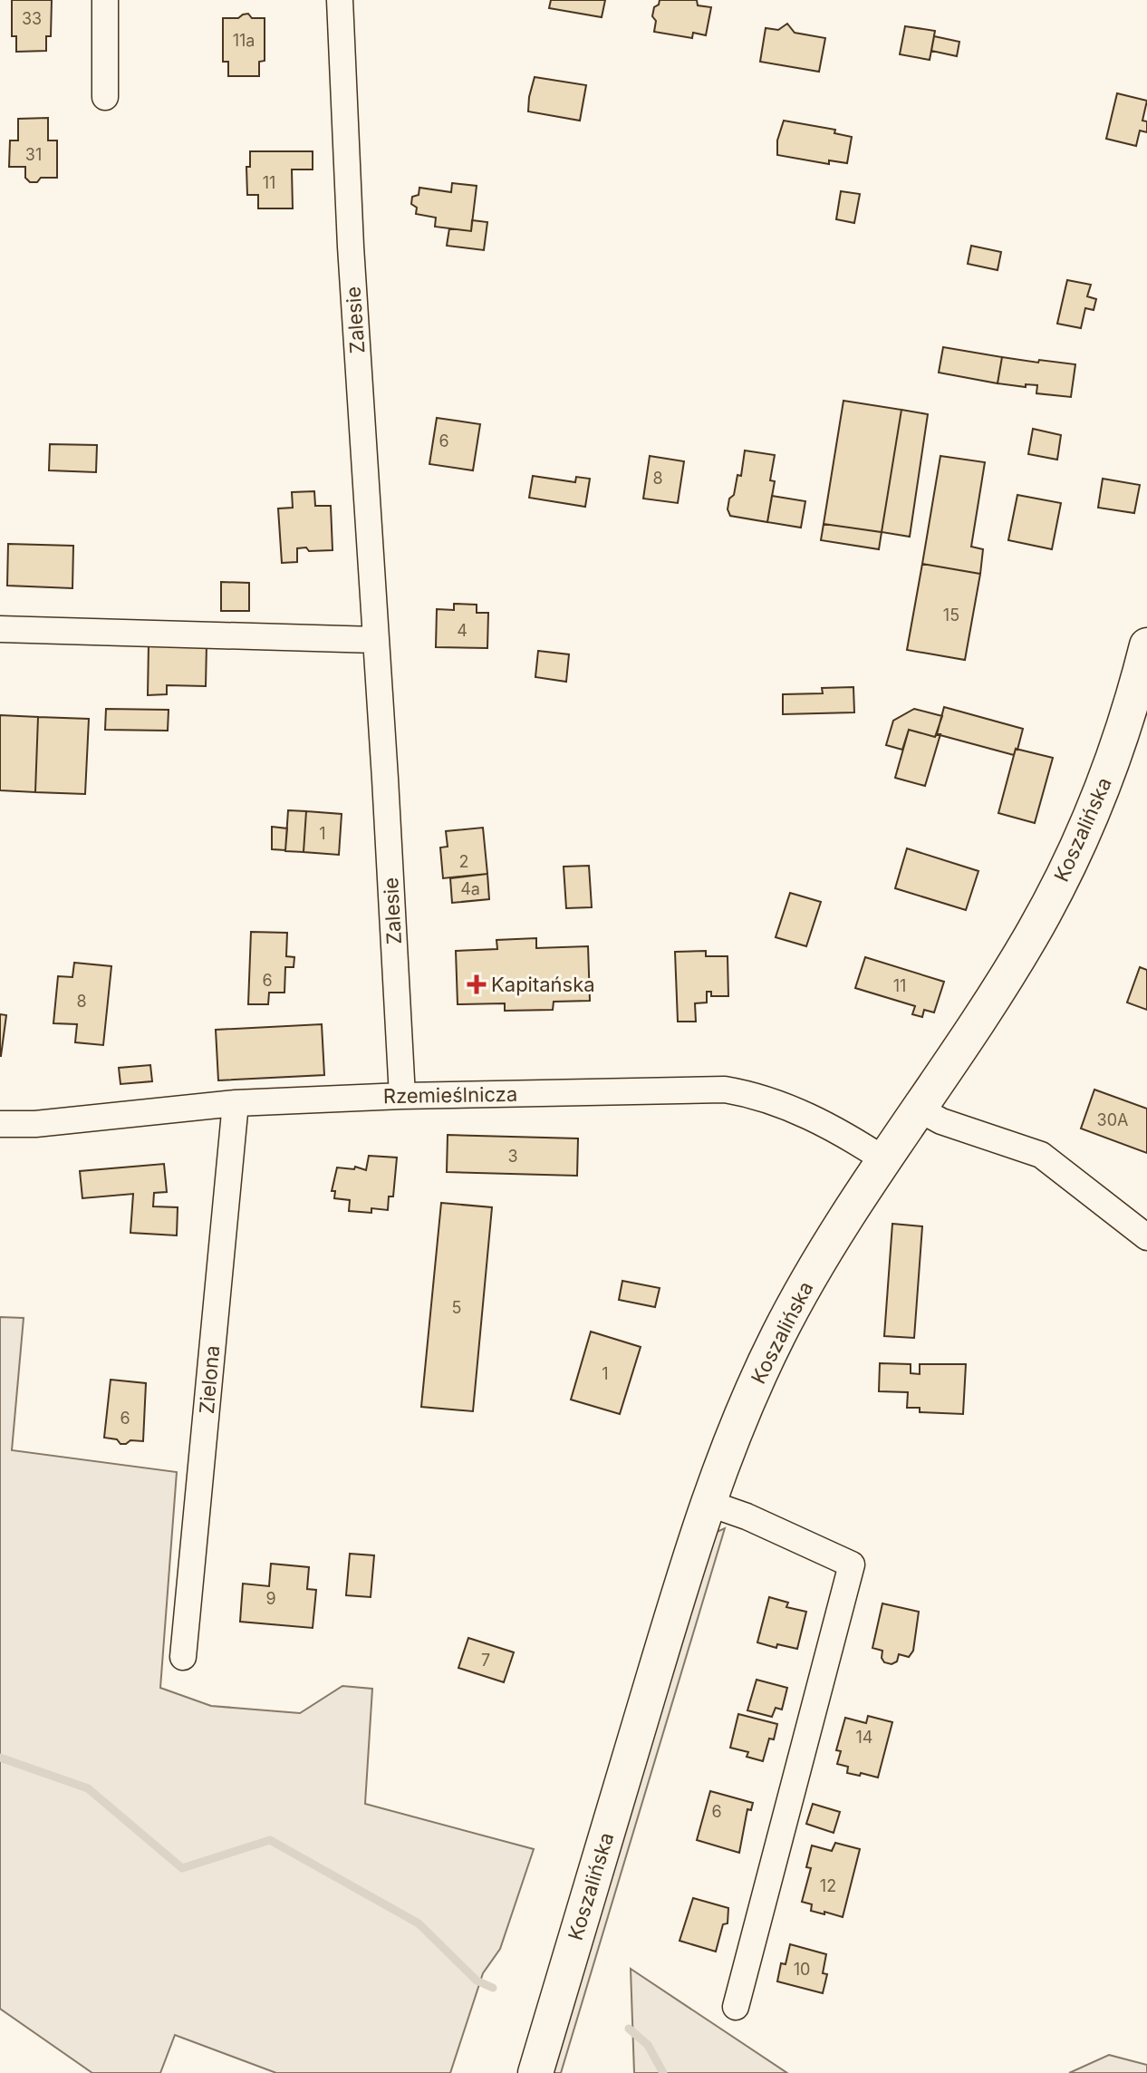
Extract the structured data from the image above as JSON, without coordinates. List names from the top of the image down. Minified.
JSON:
{"streets":{"main road":["Koszalińska"],"street":["Zalesie","Rzemieślnicza","Zielona"]},"crossings":[["Zalesie","Rzemieślnicza"],["Koszalińska","Rzemieślnicza"],["Rzemieślnicza","Zielona"]],"places":{"health":["Kapitańska"]},"house_numbers":["33","11a","31","11","6","8","15","4","1","2","4a","6","11","8","30A","3","5","1","6","9","7","14","6","12","10"]}
